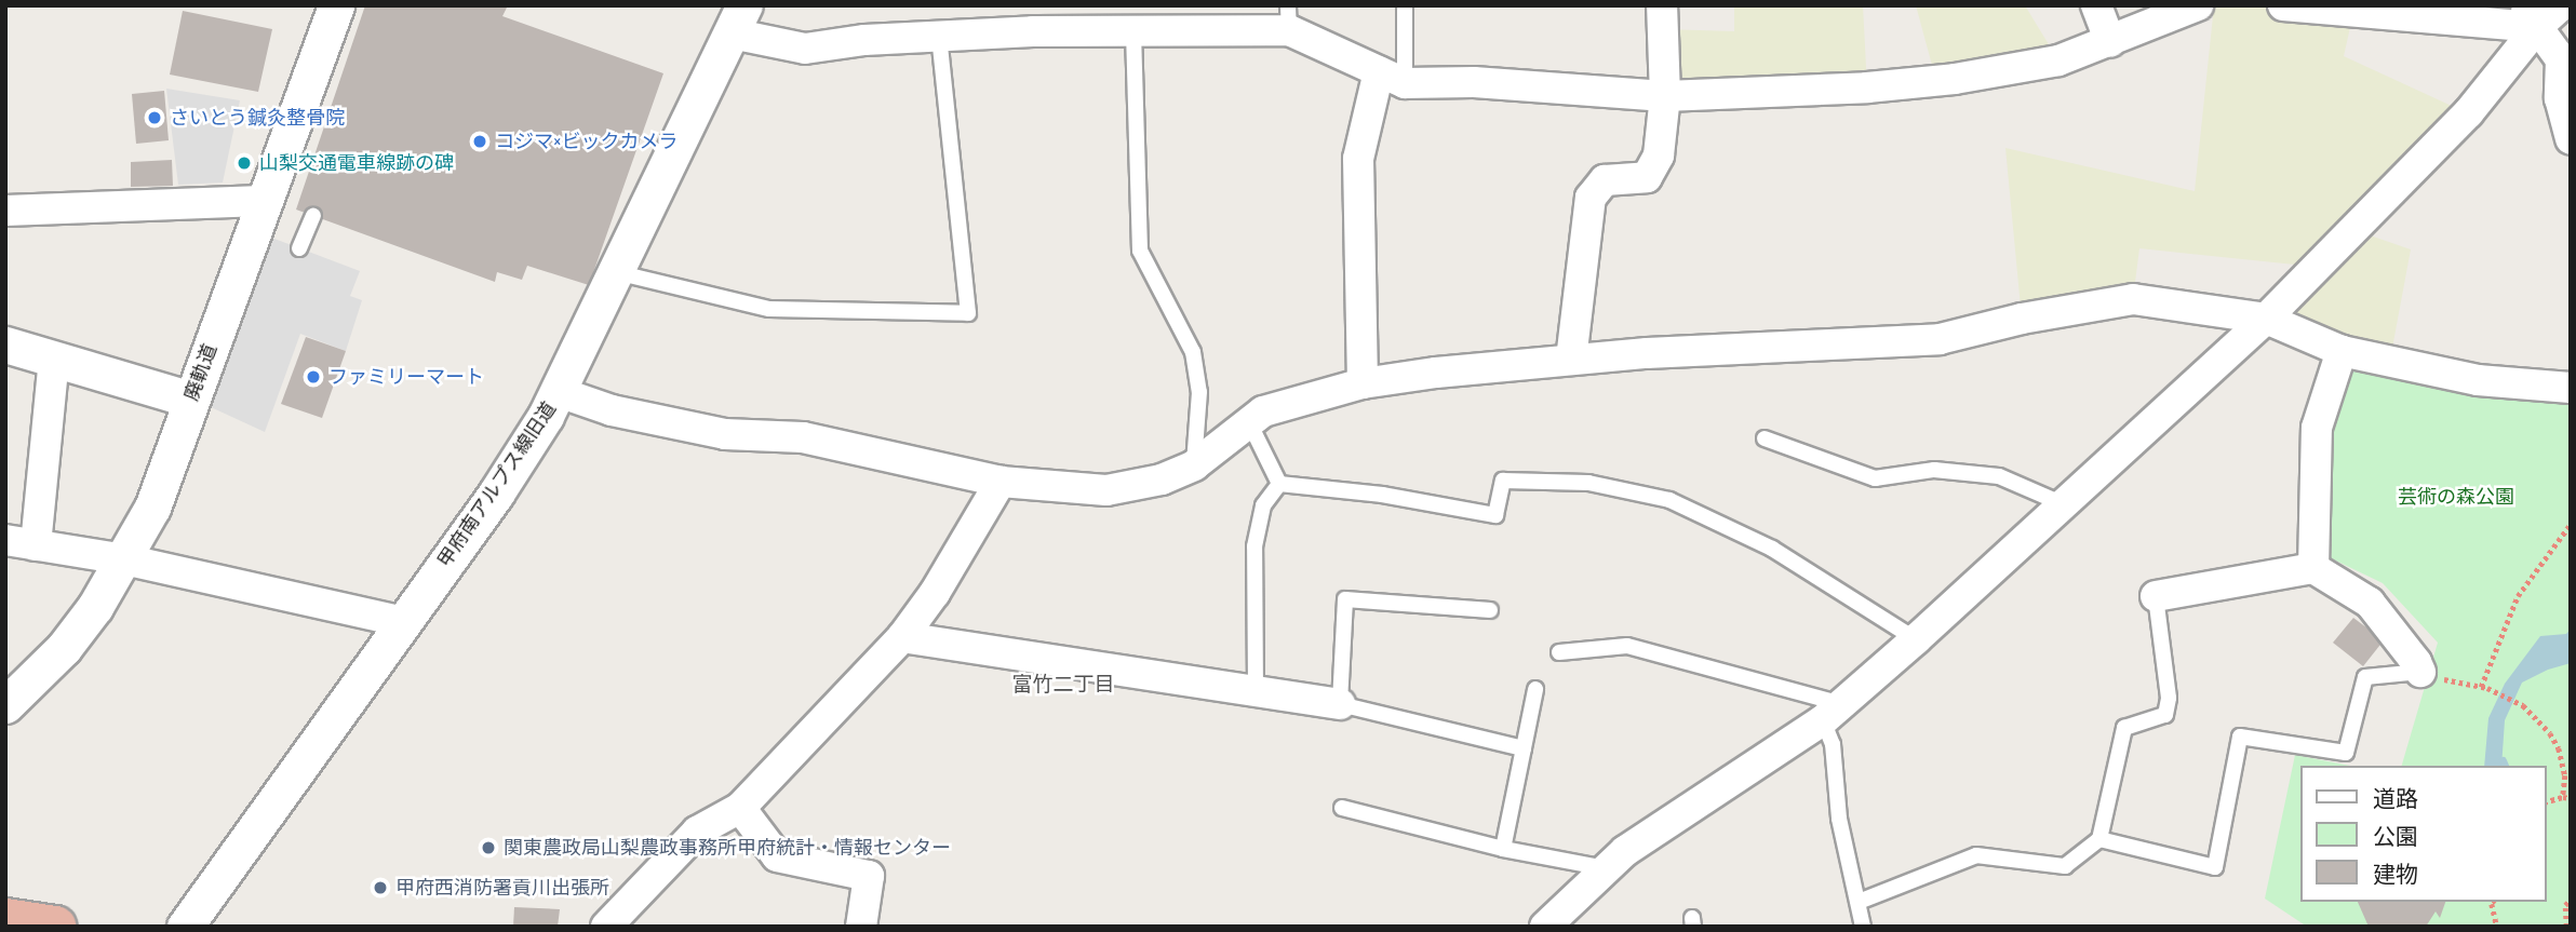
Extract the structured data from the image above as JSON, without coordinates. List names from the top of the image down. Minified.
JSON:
{"streets":{"street":["廃軌道","甲府南アルプス線旧道"]},"districts":["富竹二丁目"],"parks":["芸術の森公園"],"places":["さいとう鍼灸整骨院","コジマ×ビックカメラ","山梨交通電車線跡の碑","ファミリーマート","関東農政局山梨農政事務所甲府統計・情報センター","甲府西消防署貢川出張所"],"legend":["道路","公園","建物"]}
